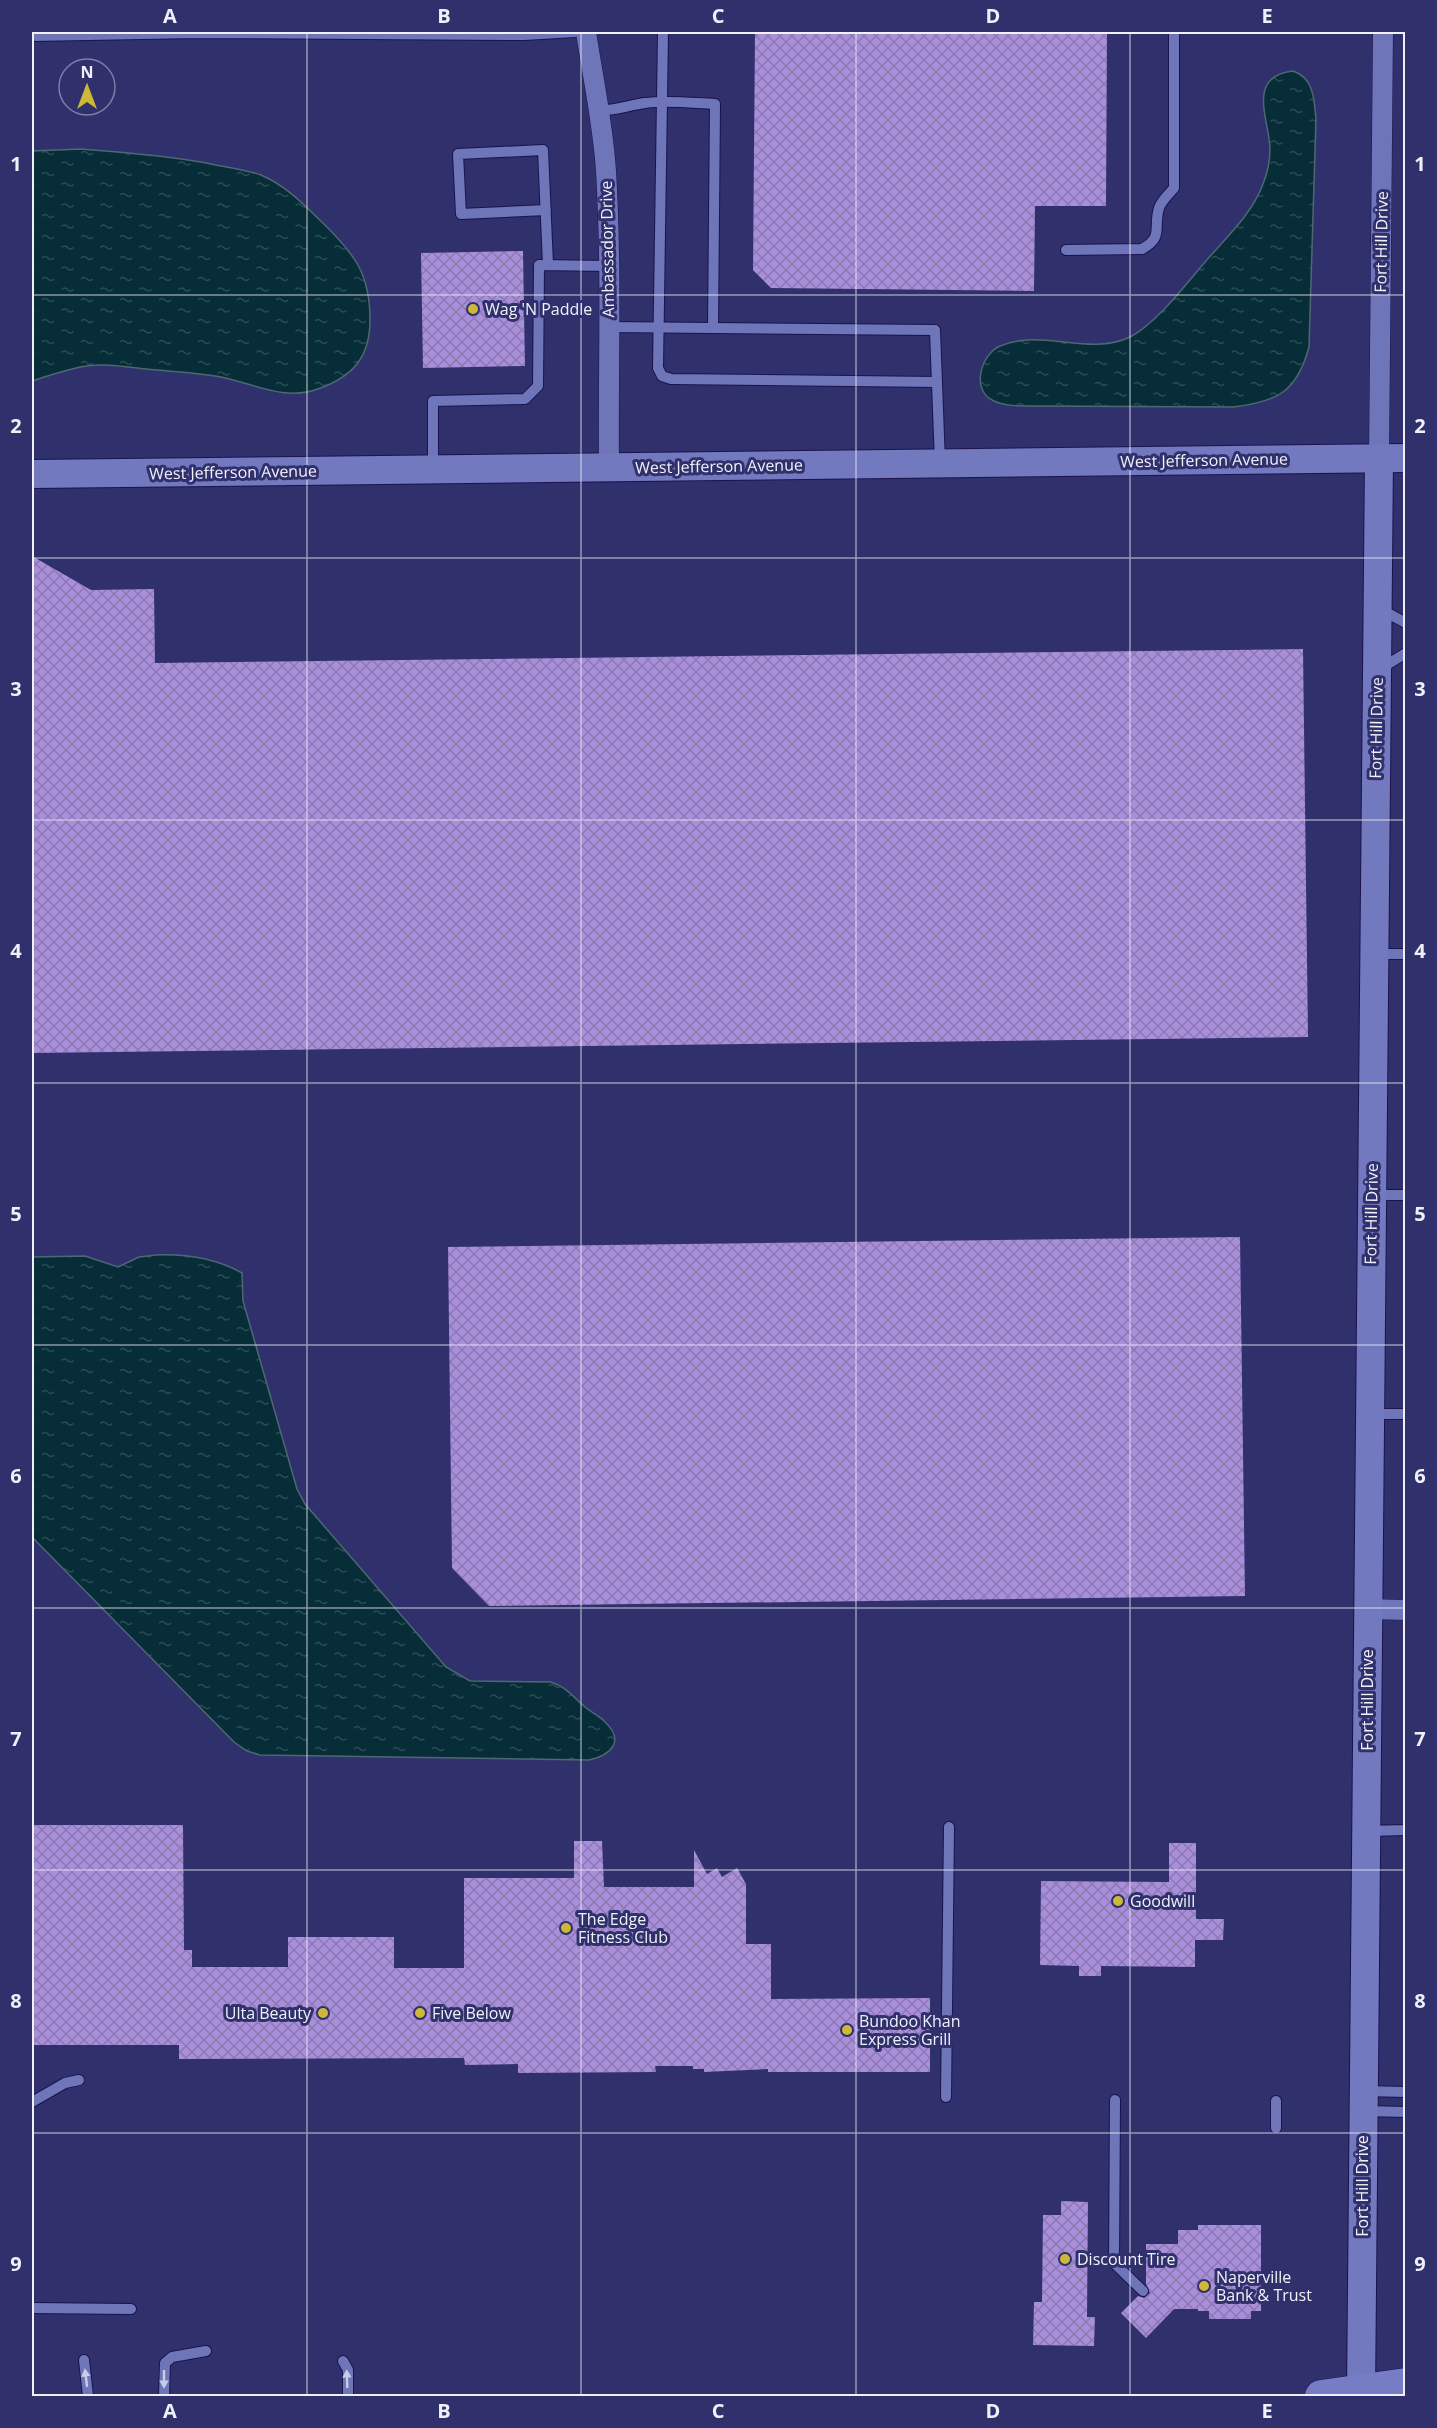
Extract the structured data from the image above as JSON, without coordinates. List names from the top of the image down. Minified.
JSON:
{"streets":{"street":["Fort Hill Drive","Ambassador Drive","West Jefferson Avenue"]},"crossings":[["Fort Hill Drive","West Jefferson Avenue"],["Ambassador Drive","West Jefferson Avenue"]],"places":["Wag 'N Paddle","Goodwill","The Edge Fitness Club","Ulta Beauty","Five Below","Bundoo Khan Express Grill","Discount Tire","Naperville Bank & Trust"],"north":"top","grid":{"columns":["A","B","C","D","E"],"rows":["1","2","3","4","5","6","7","8","9"]}}
